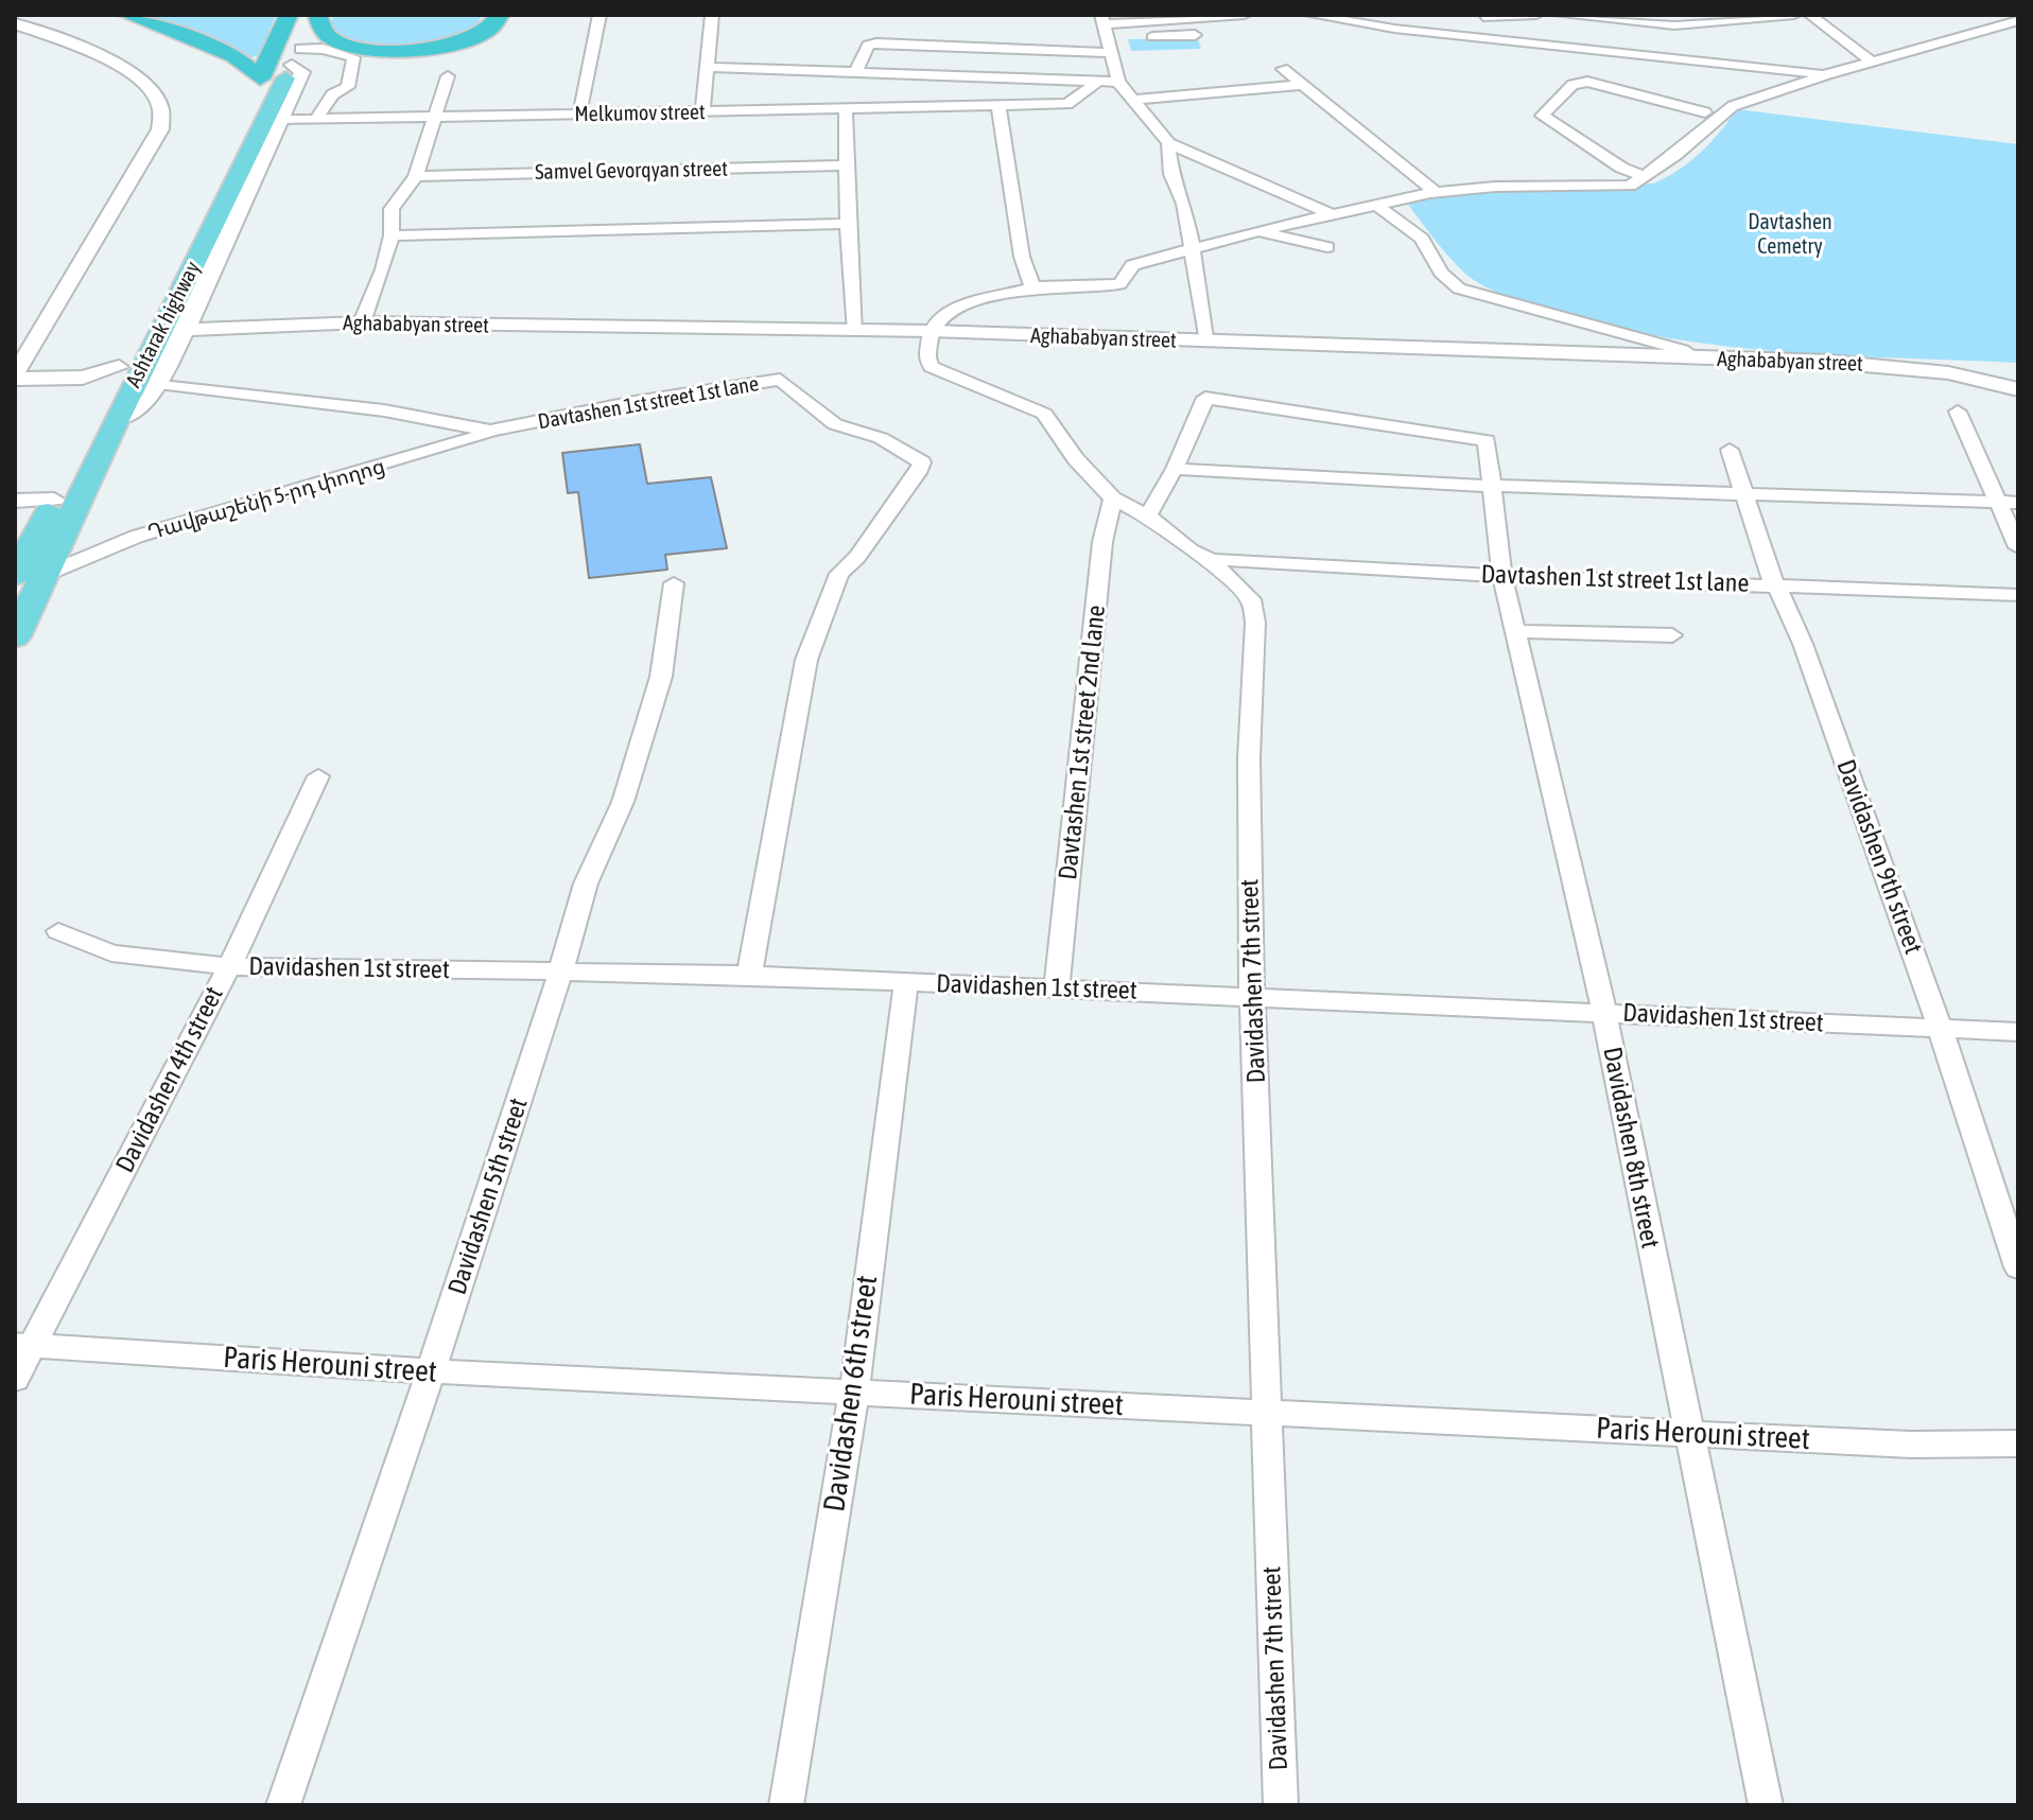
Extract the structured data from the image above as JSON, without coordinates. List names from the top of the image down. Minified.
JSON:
{"streets":{"highway":["Ashtarak highway"],"street":["Melkumov street","Samvel Gevorqyan street","Aghababyan street","Davtashen 1st street 1st lane","Դավթաշենի 5-րդ փողոց","Davtashen 1st street 2nd lane","Davidashen 9th street","Davidashen 1st street","Davidashen 7th street","Davidashen 4th street","Davidashen 8th street","Davidashen 5th street","Paris Herouni street","Davidashen 6th street"]},"crossings":[["Ashtarak highway","Դավթաշենի 5-րդ փողոց"],["Aghababyan street","Davidashen 7th street"],["Davtashen 1st street 1st lane","Դավթաշենի 5-րդ փողոց"],["Davtashen 1st street 1st lane","Davidashen 9th street"],["Davtashen 1st street 1st lane","Davidashen 1st street"],["Davtashen 1st street 1st lane","Davidashen 7th street"],["Davtashen 1st street 1st lane","Davidashen 8th street"],["Davtashen 1st street 2nd lane","Davidashen 1st street"],["Davtashen 1st street 2nd lane","Davidashen 7th street"],["Davidashen 9th street","Davidashen 1st street"],["Davidashen 1st street","Davidashen 7th street"],["Davidashen 1st street","Davidashen 4th street"],["Davidashen 1st street","Davidashen 8th street"],["Davidashen 1st street","Davidashen 5th street"],["Davidashen 1st street","Davidashen 6th street"],["Davidashen 7th street","Paris Herouni street"],["Davidashen 4th street","Paris Herouni street"],["Davidashen 8th street","Paris Herouni street"],["Davidashen 5th street","Paris Herouni street"],["Paris Herouni street","Davidashen 6th street"]],"parks":["Davtashen Cemetry"]}
